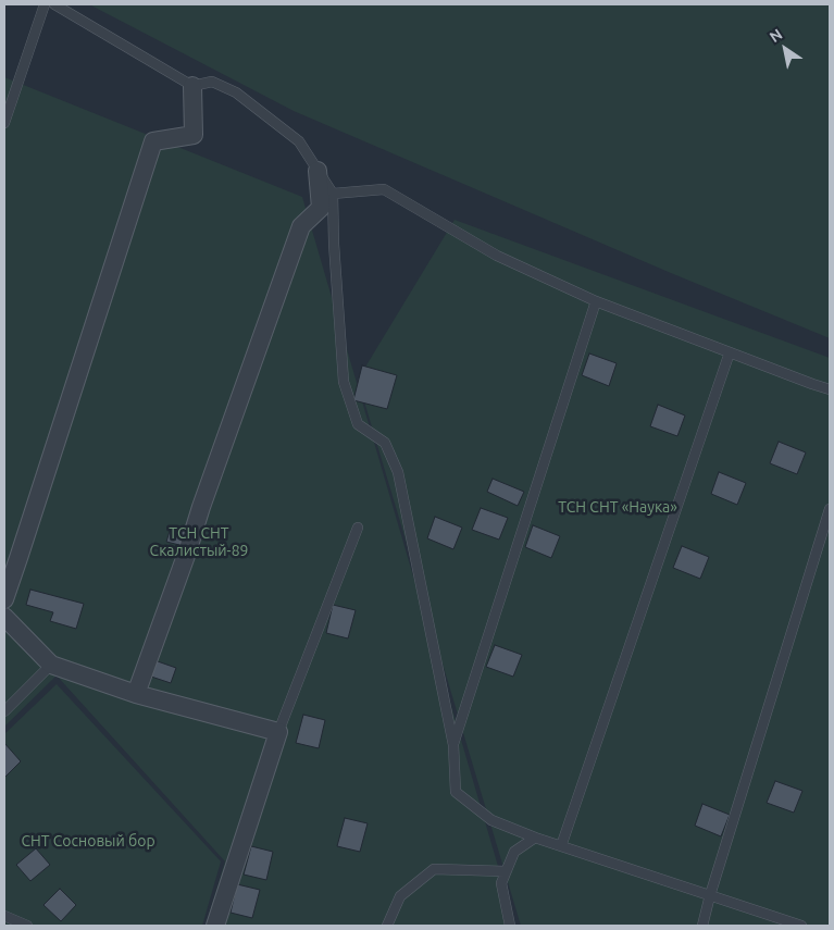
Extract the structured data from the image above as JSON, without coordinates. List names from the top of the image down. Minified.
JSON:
{"parks":["ТСН СНТ «Наука»","ТСН СНТ Скалистый-89","СНТ Сосновый бор"],"north":"top left"}
